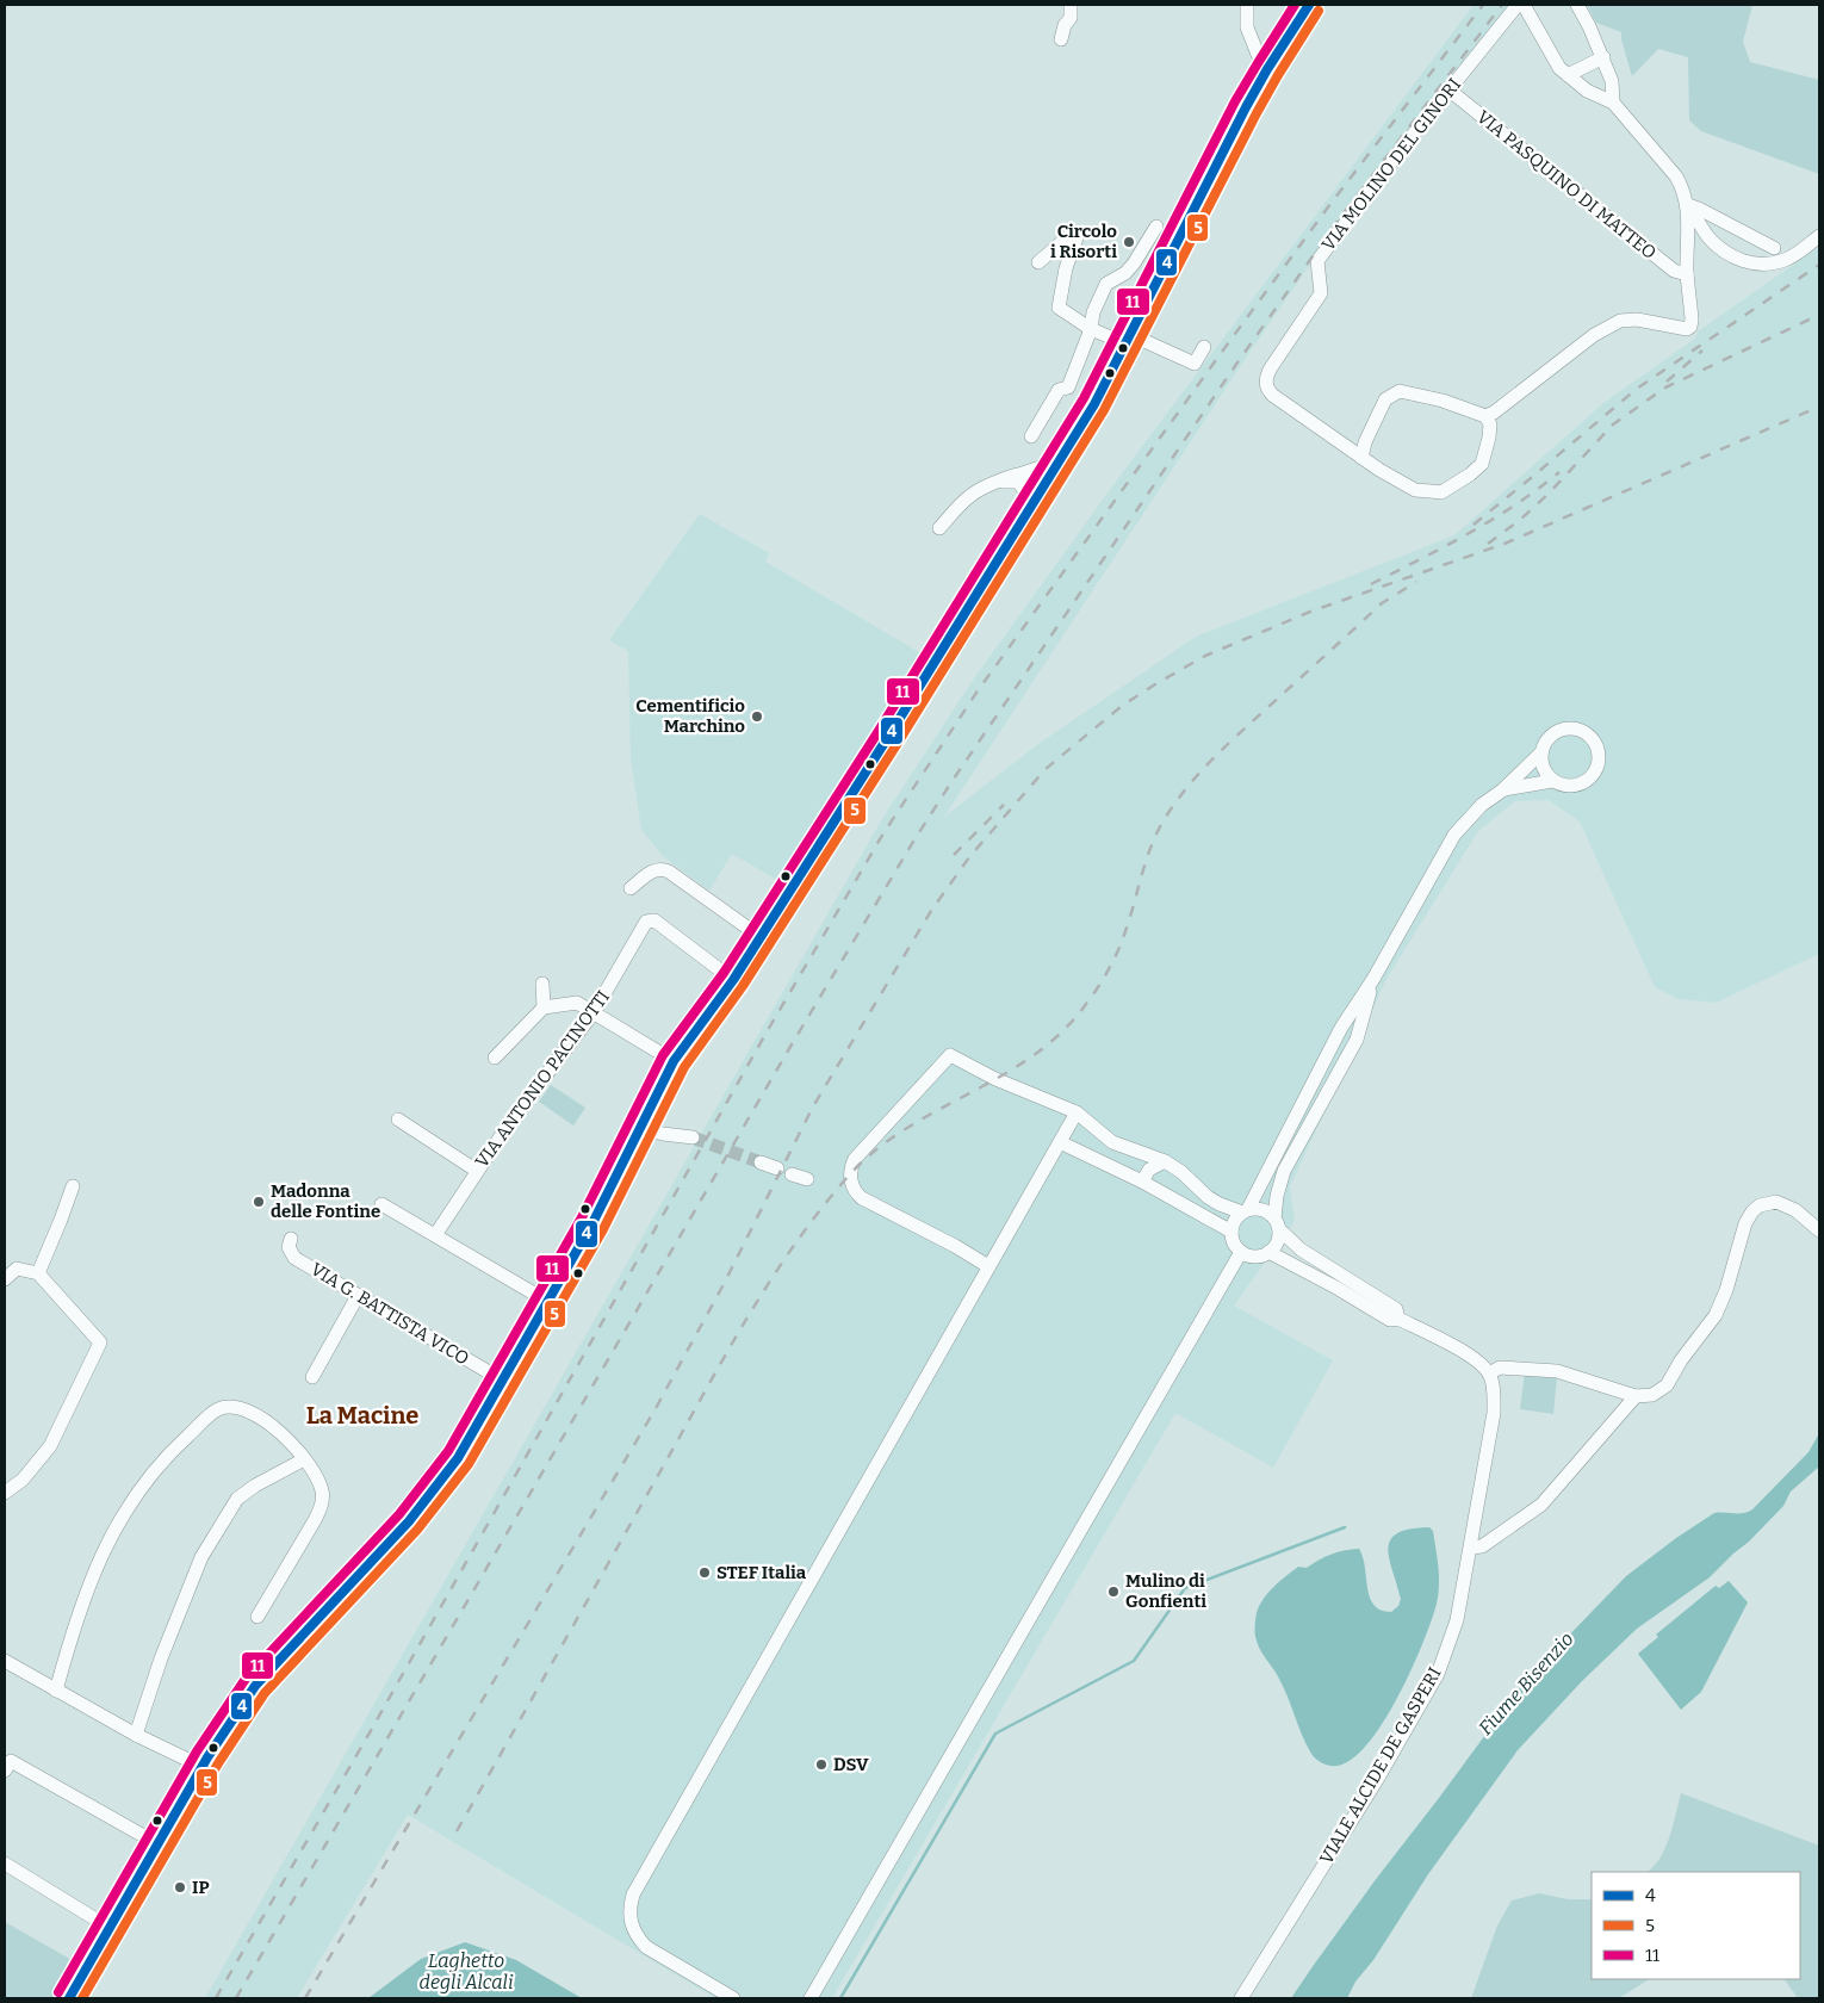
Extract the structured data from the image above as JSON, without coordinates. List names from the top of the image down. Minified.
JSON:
{"streets":{"street":["VIA MOLINO DEL GINORI","VIA PASQUINO DI MATTEO","VIA ANTONIO PACINOTTI","VIA G. BATTISTA VICO","VIALE ALCIDE DE GASPERI"]},"crossings":[["VIA MOLINO DEL GINORI","VIA PASQUINO DI MATTEO"]],"districts":["La Macine"],"water":["Fiume Bisenzio","Laghetto degli Alcali"],"places":["Circolo i Risorti","Cementificio Marchino","Madonna delle Fontine","STEF Italia","Mulino di Gonfienti","DSV","IP"],"lines":["transit line 4","transit line 11","transit line 5"],"legend":["4","5","11"]}
